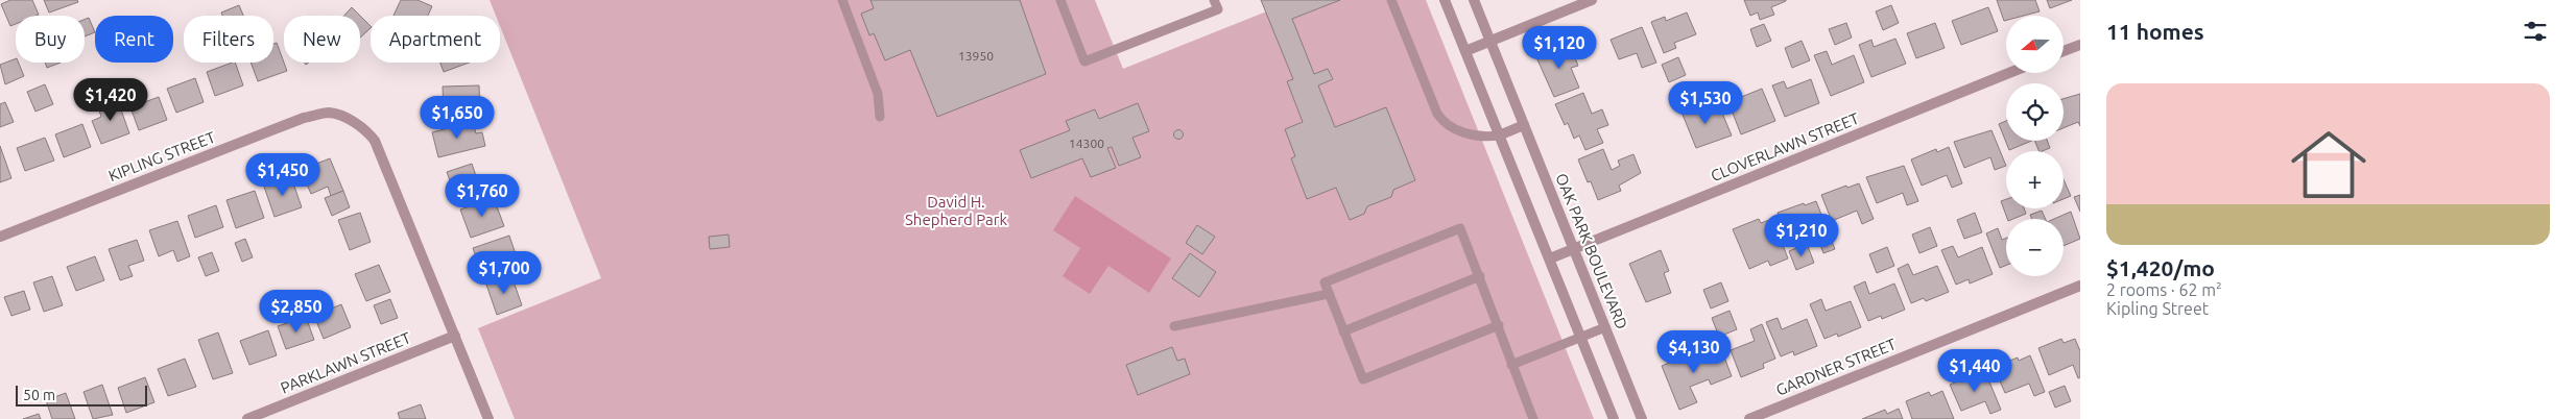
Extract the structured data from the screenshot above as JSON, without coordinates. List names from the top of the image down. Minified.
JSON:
{"streets":{"street":["CLOVERLAWN STREET","KIPLING STREET","OAK PARK BOULEVARD","PARKLAWN STREET","GARDNER STREET"]},"crossings":[["CLOVERLAWN STREET","OAK PARK BOULEVARD"],["KIPLING STREET","PARKLAWN STREET"]],"parks":["David H. Shepherd Park"],"house_numbers":["13950","14300"],"scale_bar":"50 m","north":"left","page":{"heading":"11 homes","map_buttons":["+","−"],"chip":["Buy","Rent","Filters","New","Apartment"],"price":["$1,120","$1,420","$1,530","$1,650","$1,450","$1,760","$1,210","$1,700","$2,850","$4,130","$1,440"],"list":[{"name":"$1,420/mo","note":"2 rooms · 62 m² · Kipling Street"}],"scale":"50 m"}}
